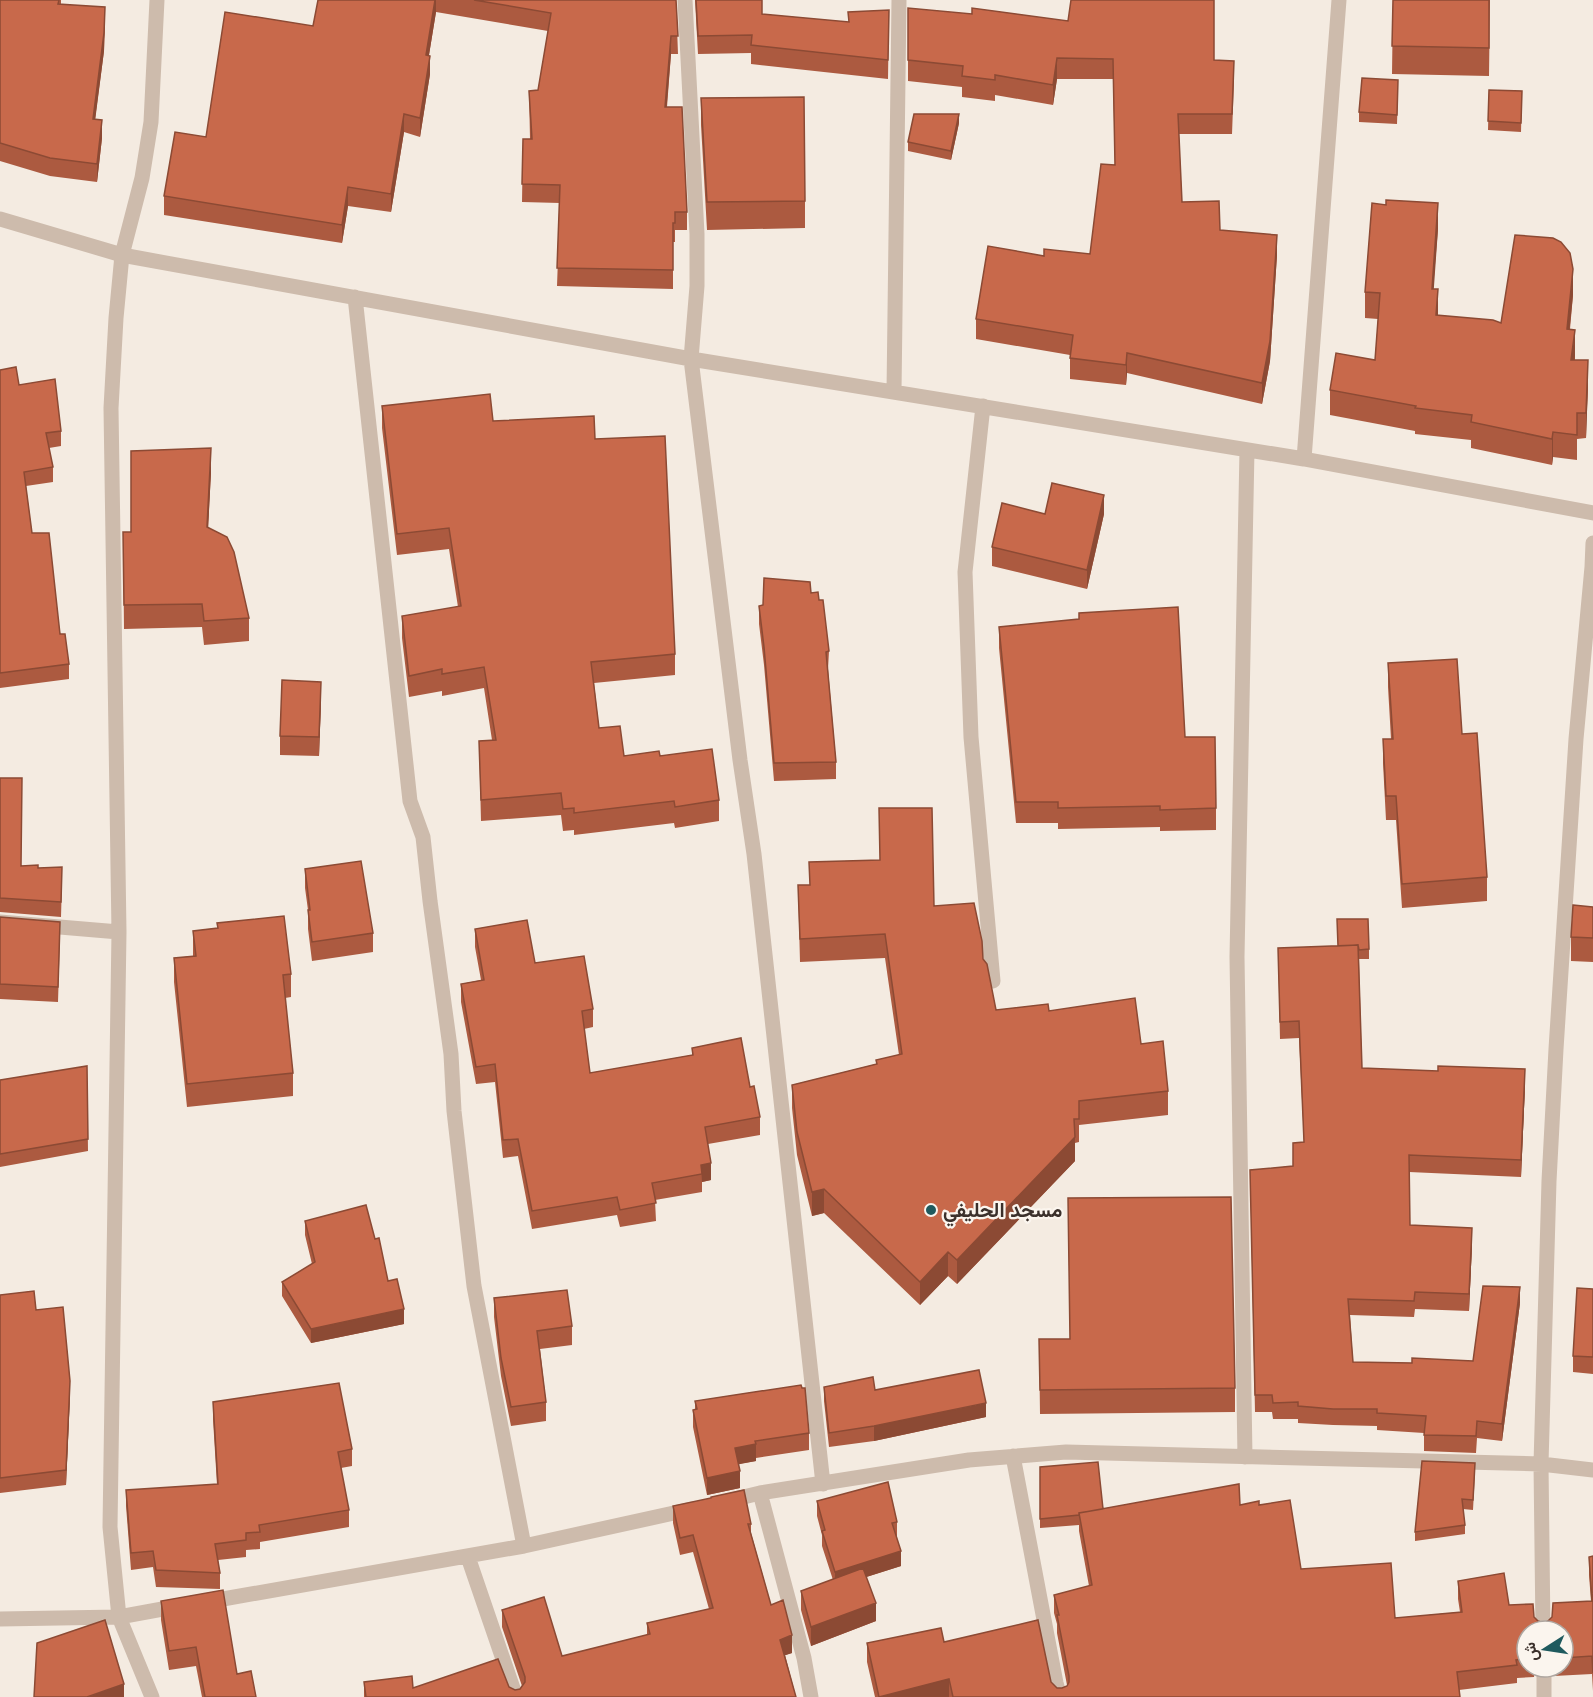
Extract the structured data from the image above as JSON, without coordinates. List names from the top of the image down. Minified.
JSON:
{"places":["مسجد الحليفي"],"north":"left"}
